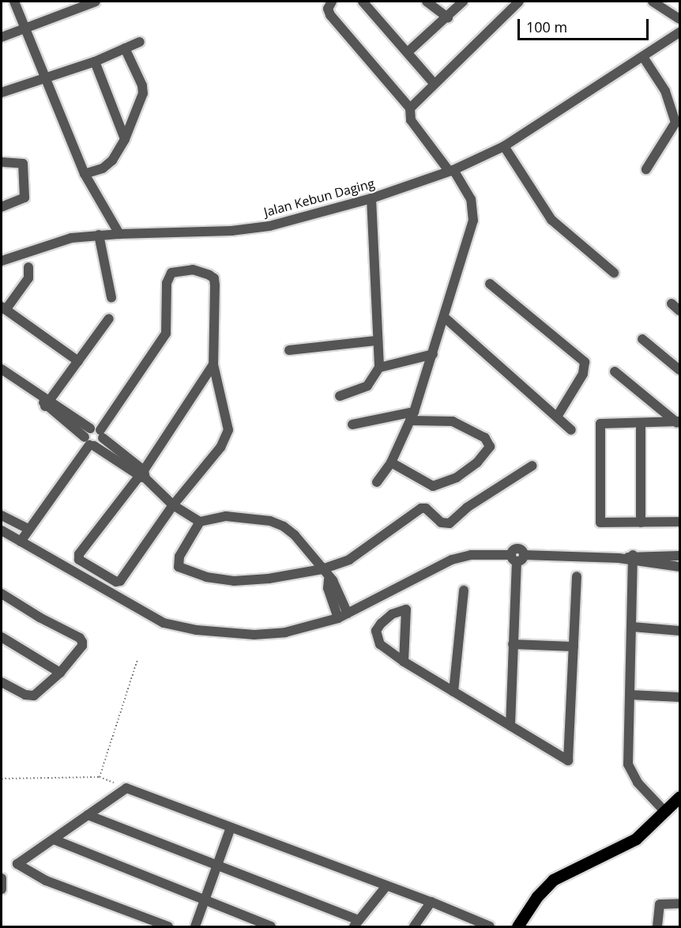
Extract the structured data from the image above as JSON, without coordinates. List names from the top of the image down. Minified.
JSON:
{"streets":{"street":["Jalan Kebun Daging"]},"scale_bar":"100 m"}
